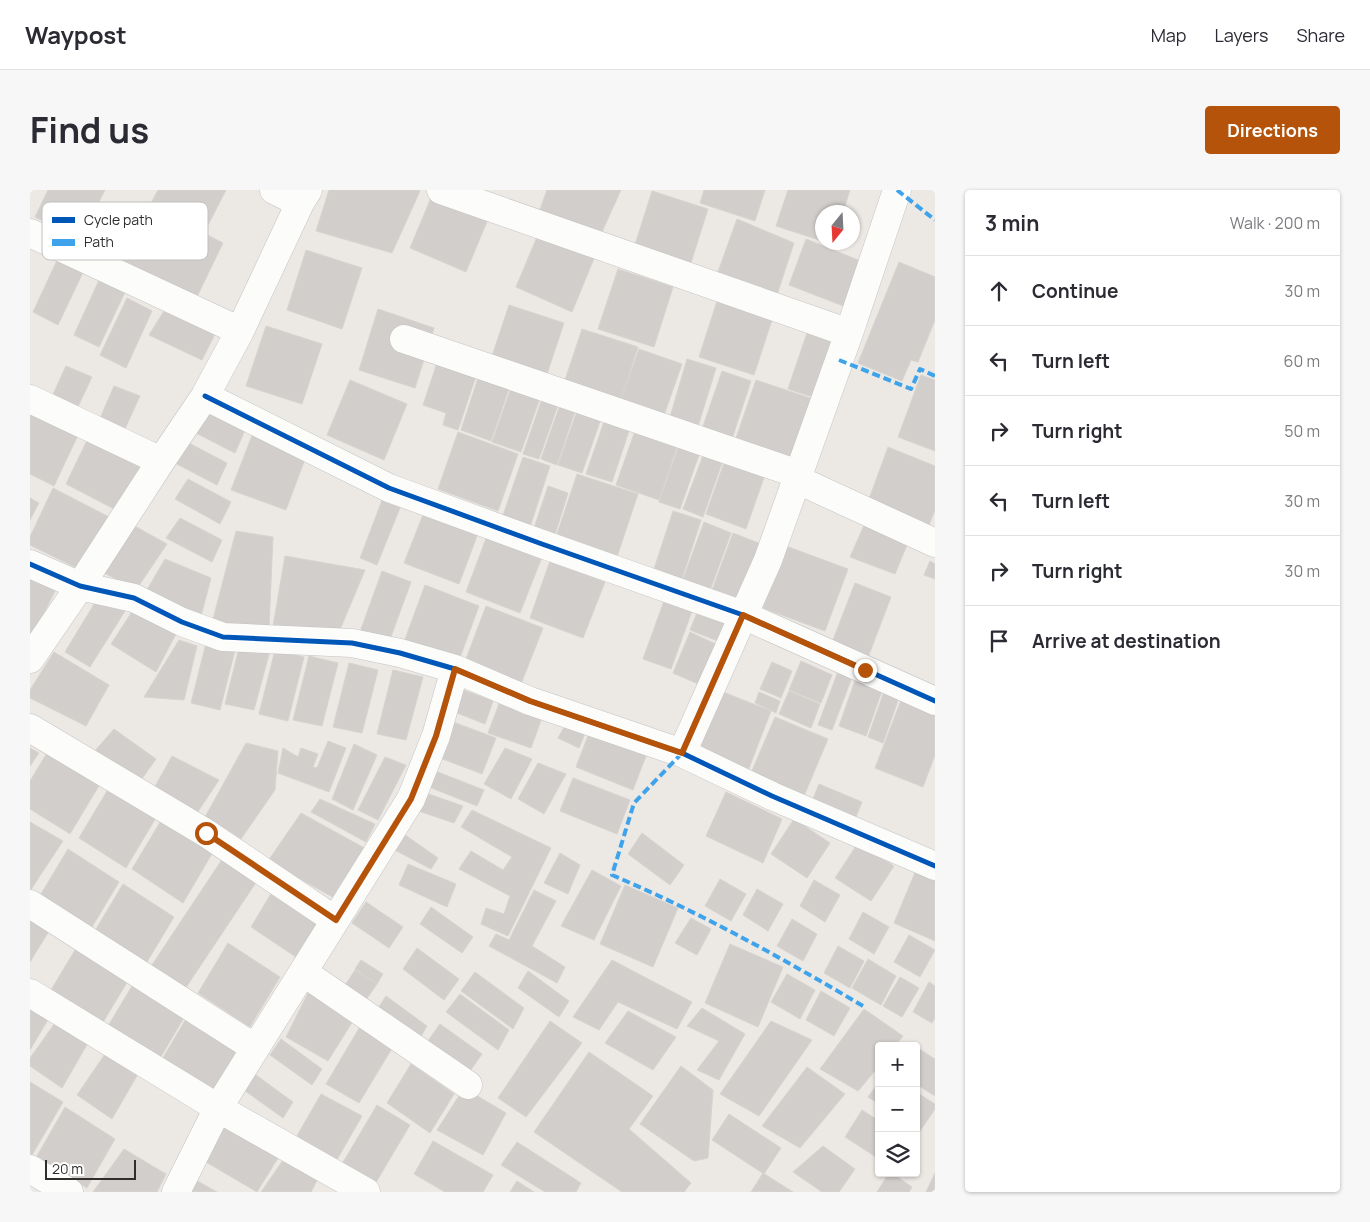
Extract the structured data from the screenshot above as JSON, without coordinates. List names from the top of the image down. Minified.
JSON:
{"legend":["Cycle path","Path"],"scale_bar":"20 m","north":"bottom","page":{"header":"Waypost","nav":["Map","Layers","Share"],"title":"Find us","buttons":"Directions","heading":["3 min","Walk · 200 m"],"list":[["Continue","30 m"],["Turn left","60 m"],["Turn right","50 m"],["Turn left","30 m"],["Turn right","30 m"],"Arrive at destination"],"map_buttons":["+","−"],"scale":"20 m"}}
